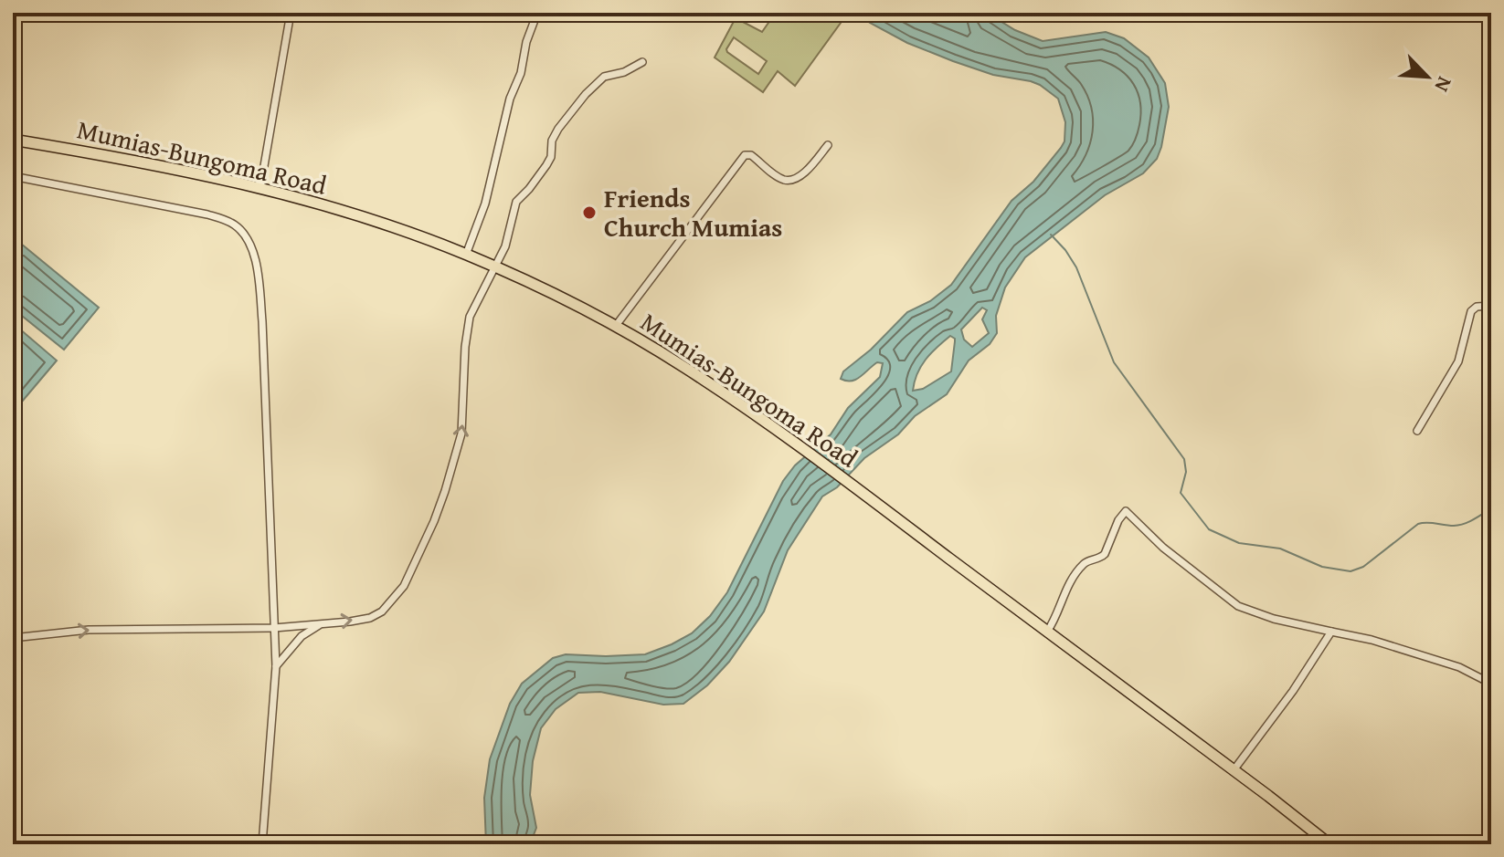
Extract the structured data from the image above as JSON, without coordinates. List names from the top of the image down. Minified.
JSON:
{"streets":{"highway":["Mumias-Bungoma Road"]},"places":["Friends Church Mumias"],"north":"bottom right"}
